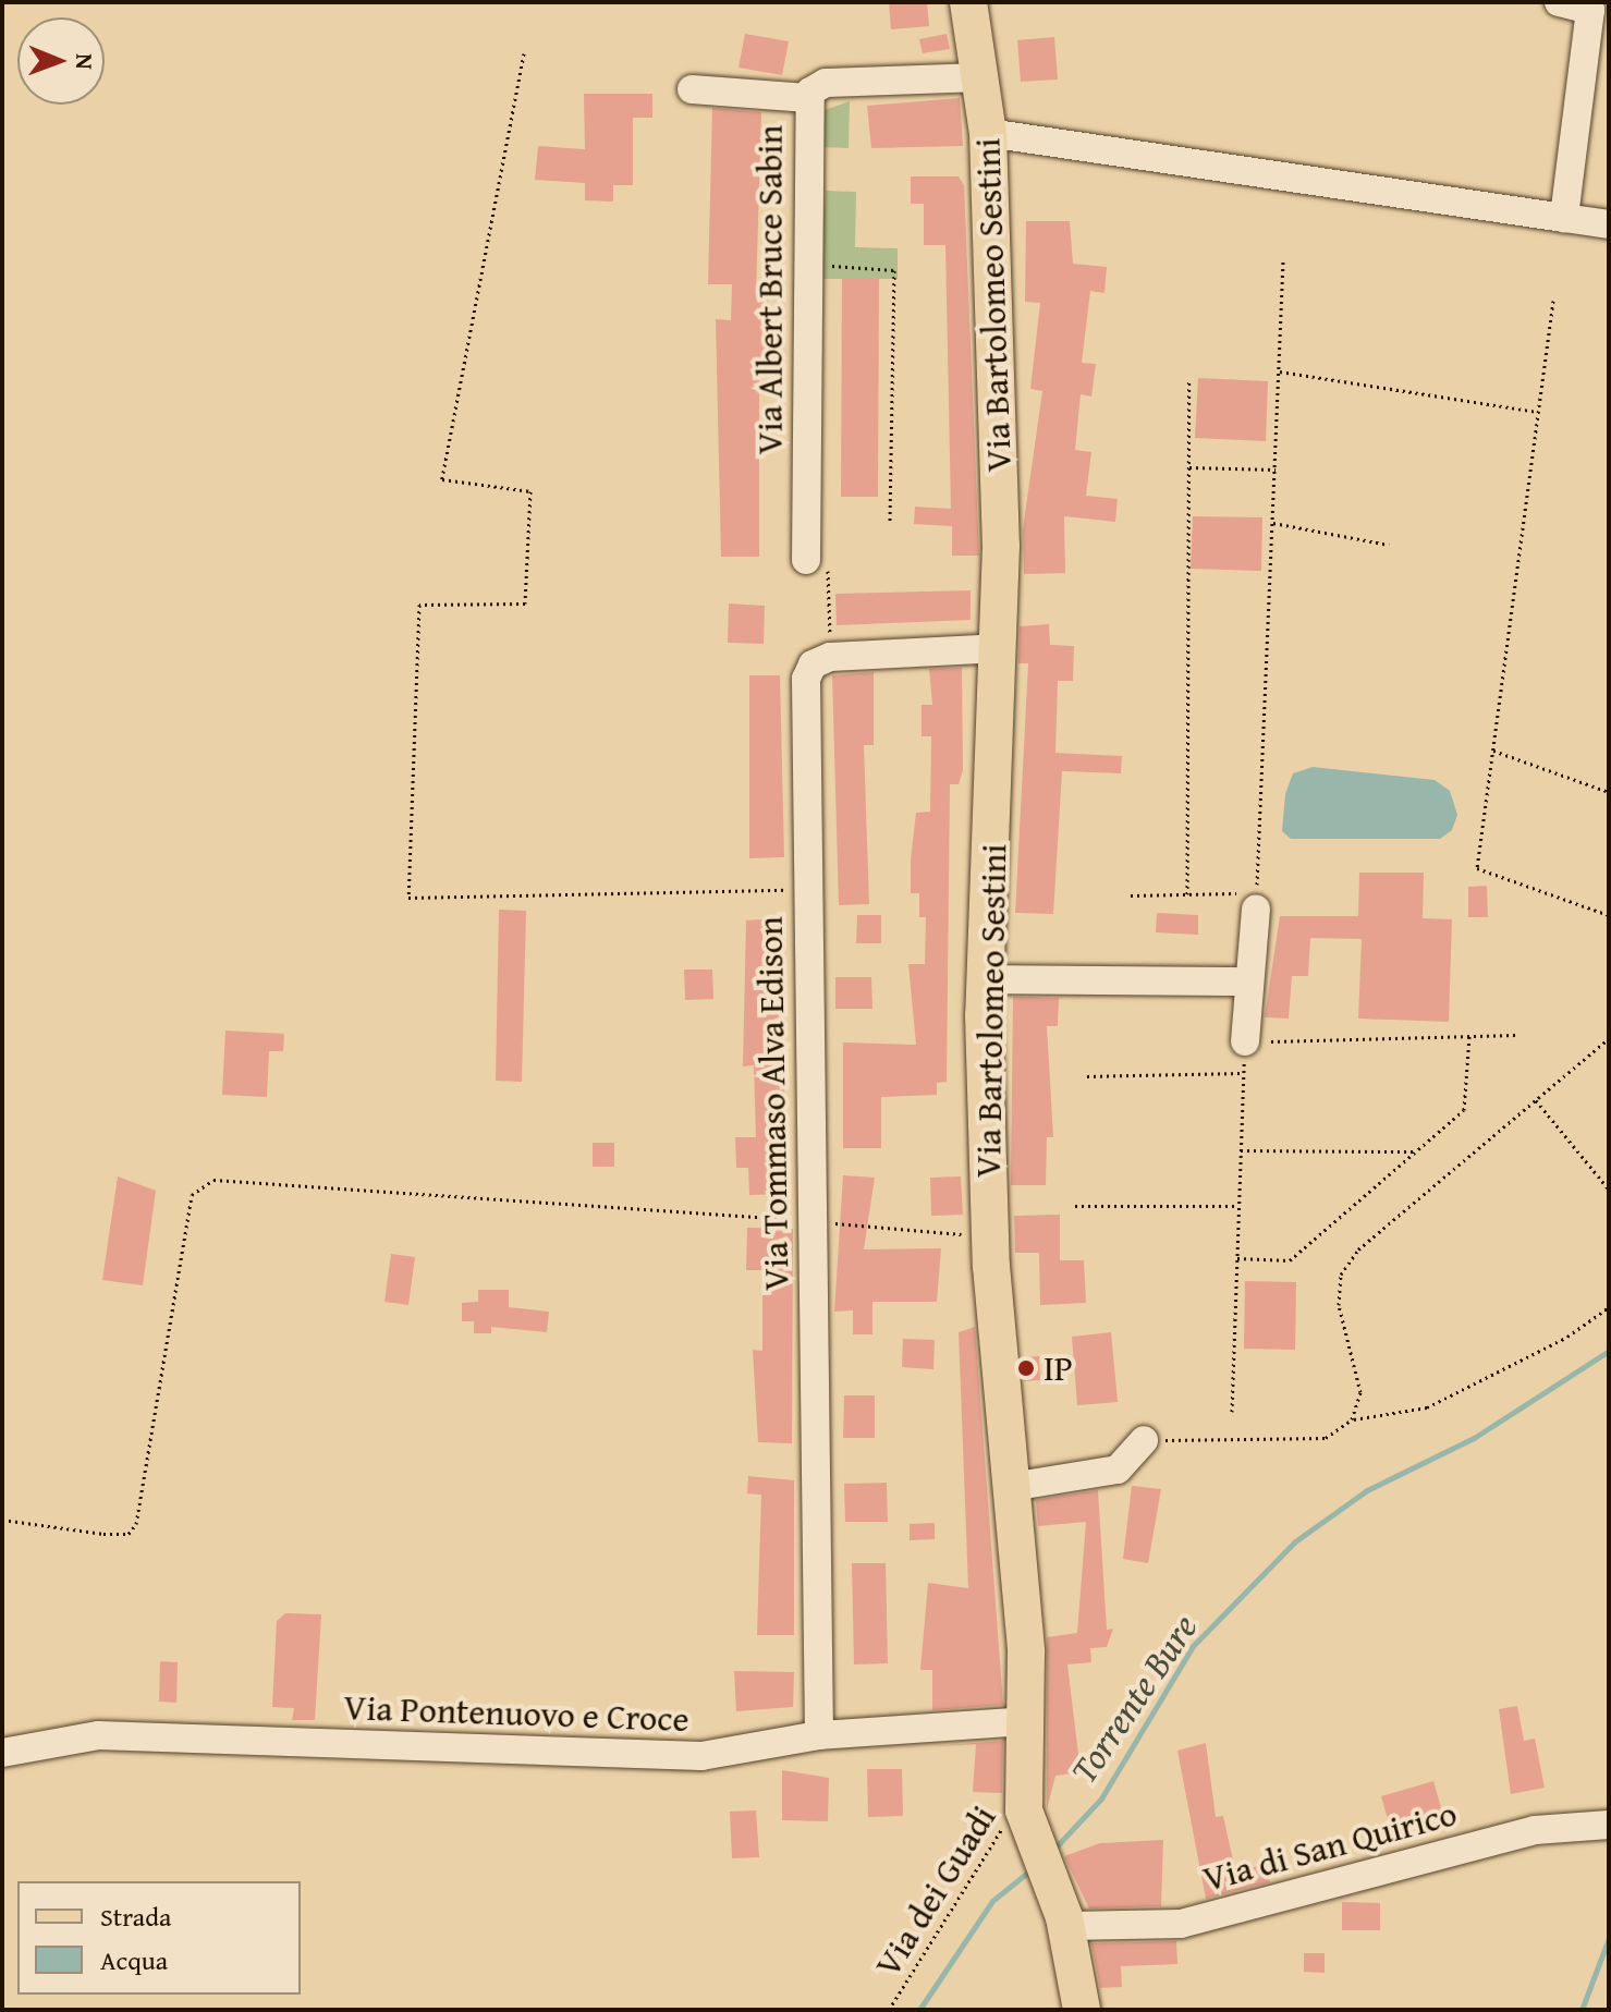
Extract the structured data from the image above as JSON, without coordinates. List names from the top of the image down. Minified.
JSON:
{"streets":{"main road":["Via Bartolomeo Sestini"],"street":["Via Albert Bruce Sabin","Via Tommaso Alva Edison","Via Pontenuovo e Croce","Via di San Quirico"],"path":["Via dei Guadi"]},"crossings":[["Via Albert Bruce Sabin","Via Bartolomeo Sestini"],["Via Bartolomeo Sestini","Via Pontenuovo e Croce"],["Via Bartolomeo Sestini","Via di San Quirico"],["Via Bartolomeo Sestini","Via dei Guadi"],["Via Tommaso Alva Edison","Via Pontenuovo e Croce"]],"water":["Torrente Bure"],"places":["IP"],"legend":["Strada","Acqua"],"north":"right"}
